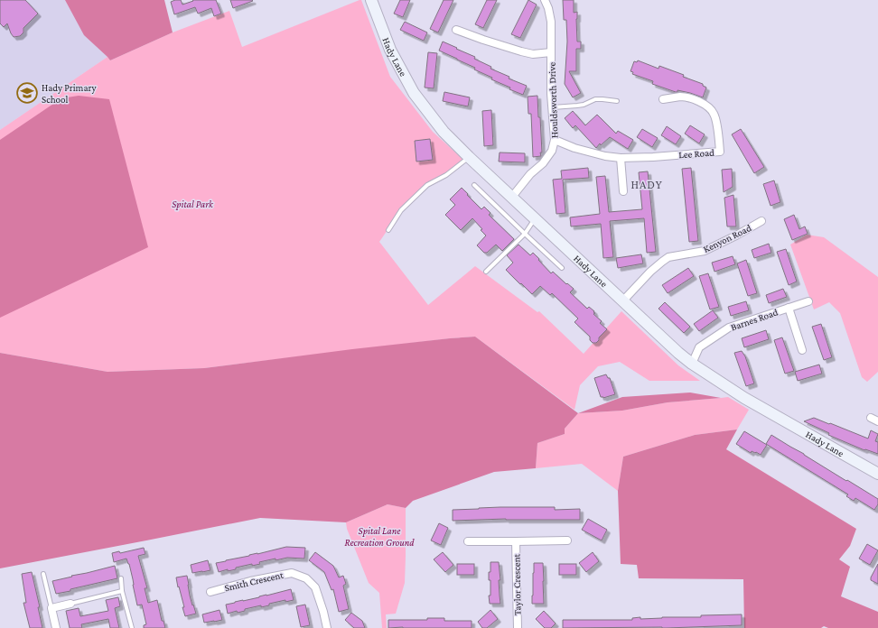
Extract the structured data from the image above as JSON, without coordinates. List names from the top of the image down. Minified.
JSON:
{"streets":{"street":["Hady Lane","Houldsworth Drive","Lee Road","Kenyon Road","Barnes Road","Smith Crescent","Taylor Crescent"]},"crossings":[["Hady Lane","Houldsworth Drive"],["Hady Lane","Kenyon Road"],["Hady Lane","Barnes Road"],["Houldsworth Drive","Lee Road"]],"districts":["HADY"],"parks":["Spital Park","Spital Lane Recreation Ground"],"places":{"school or university":["Hady Primary School"]}}
